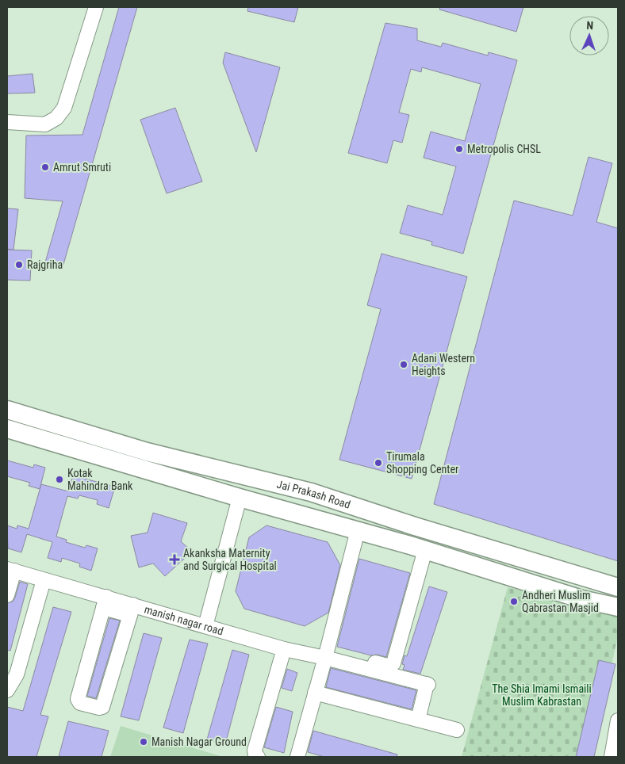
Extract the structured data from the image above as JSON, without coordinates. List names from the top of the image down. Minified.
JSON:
{"streets":{"main road":["Jai Prakash Road"],"street":["manish nagar road"]},"crossings":[["Jai Prakash Road","manish nagar road"]],"parks":["The Shia Imami Ismaili Muslim Kabrastan"],"places":{"other":["Metropolis CHSL","Amrut Smruti","Rajgriha","Adani Western Heights","Tirumala Shopping Center","Kotak Mahindra Bank","Andheri Muslim Qabrastan Masjid","Manish Nagar Ground"],"health":["Akanksha Maternity and Surgical Hospital"]},"north":"top"}
